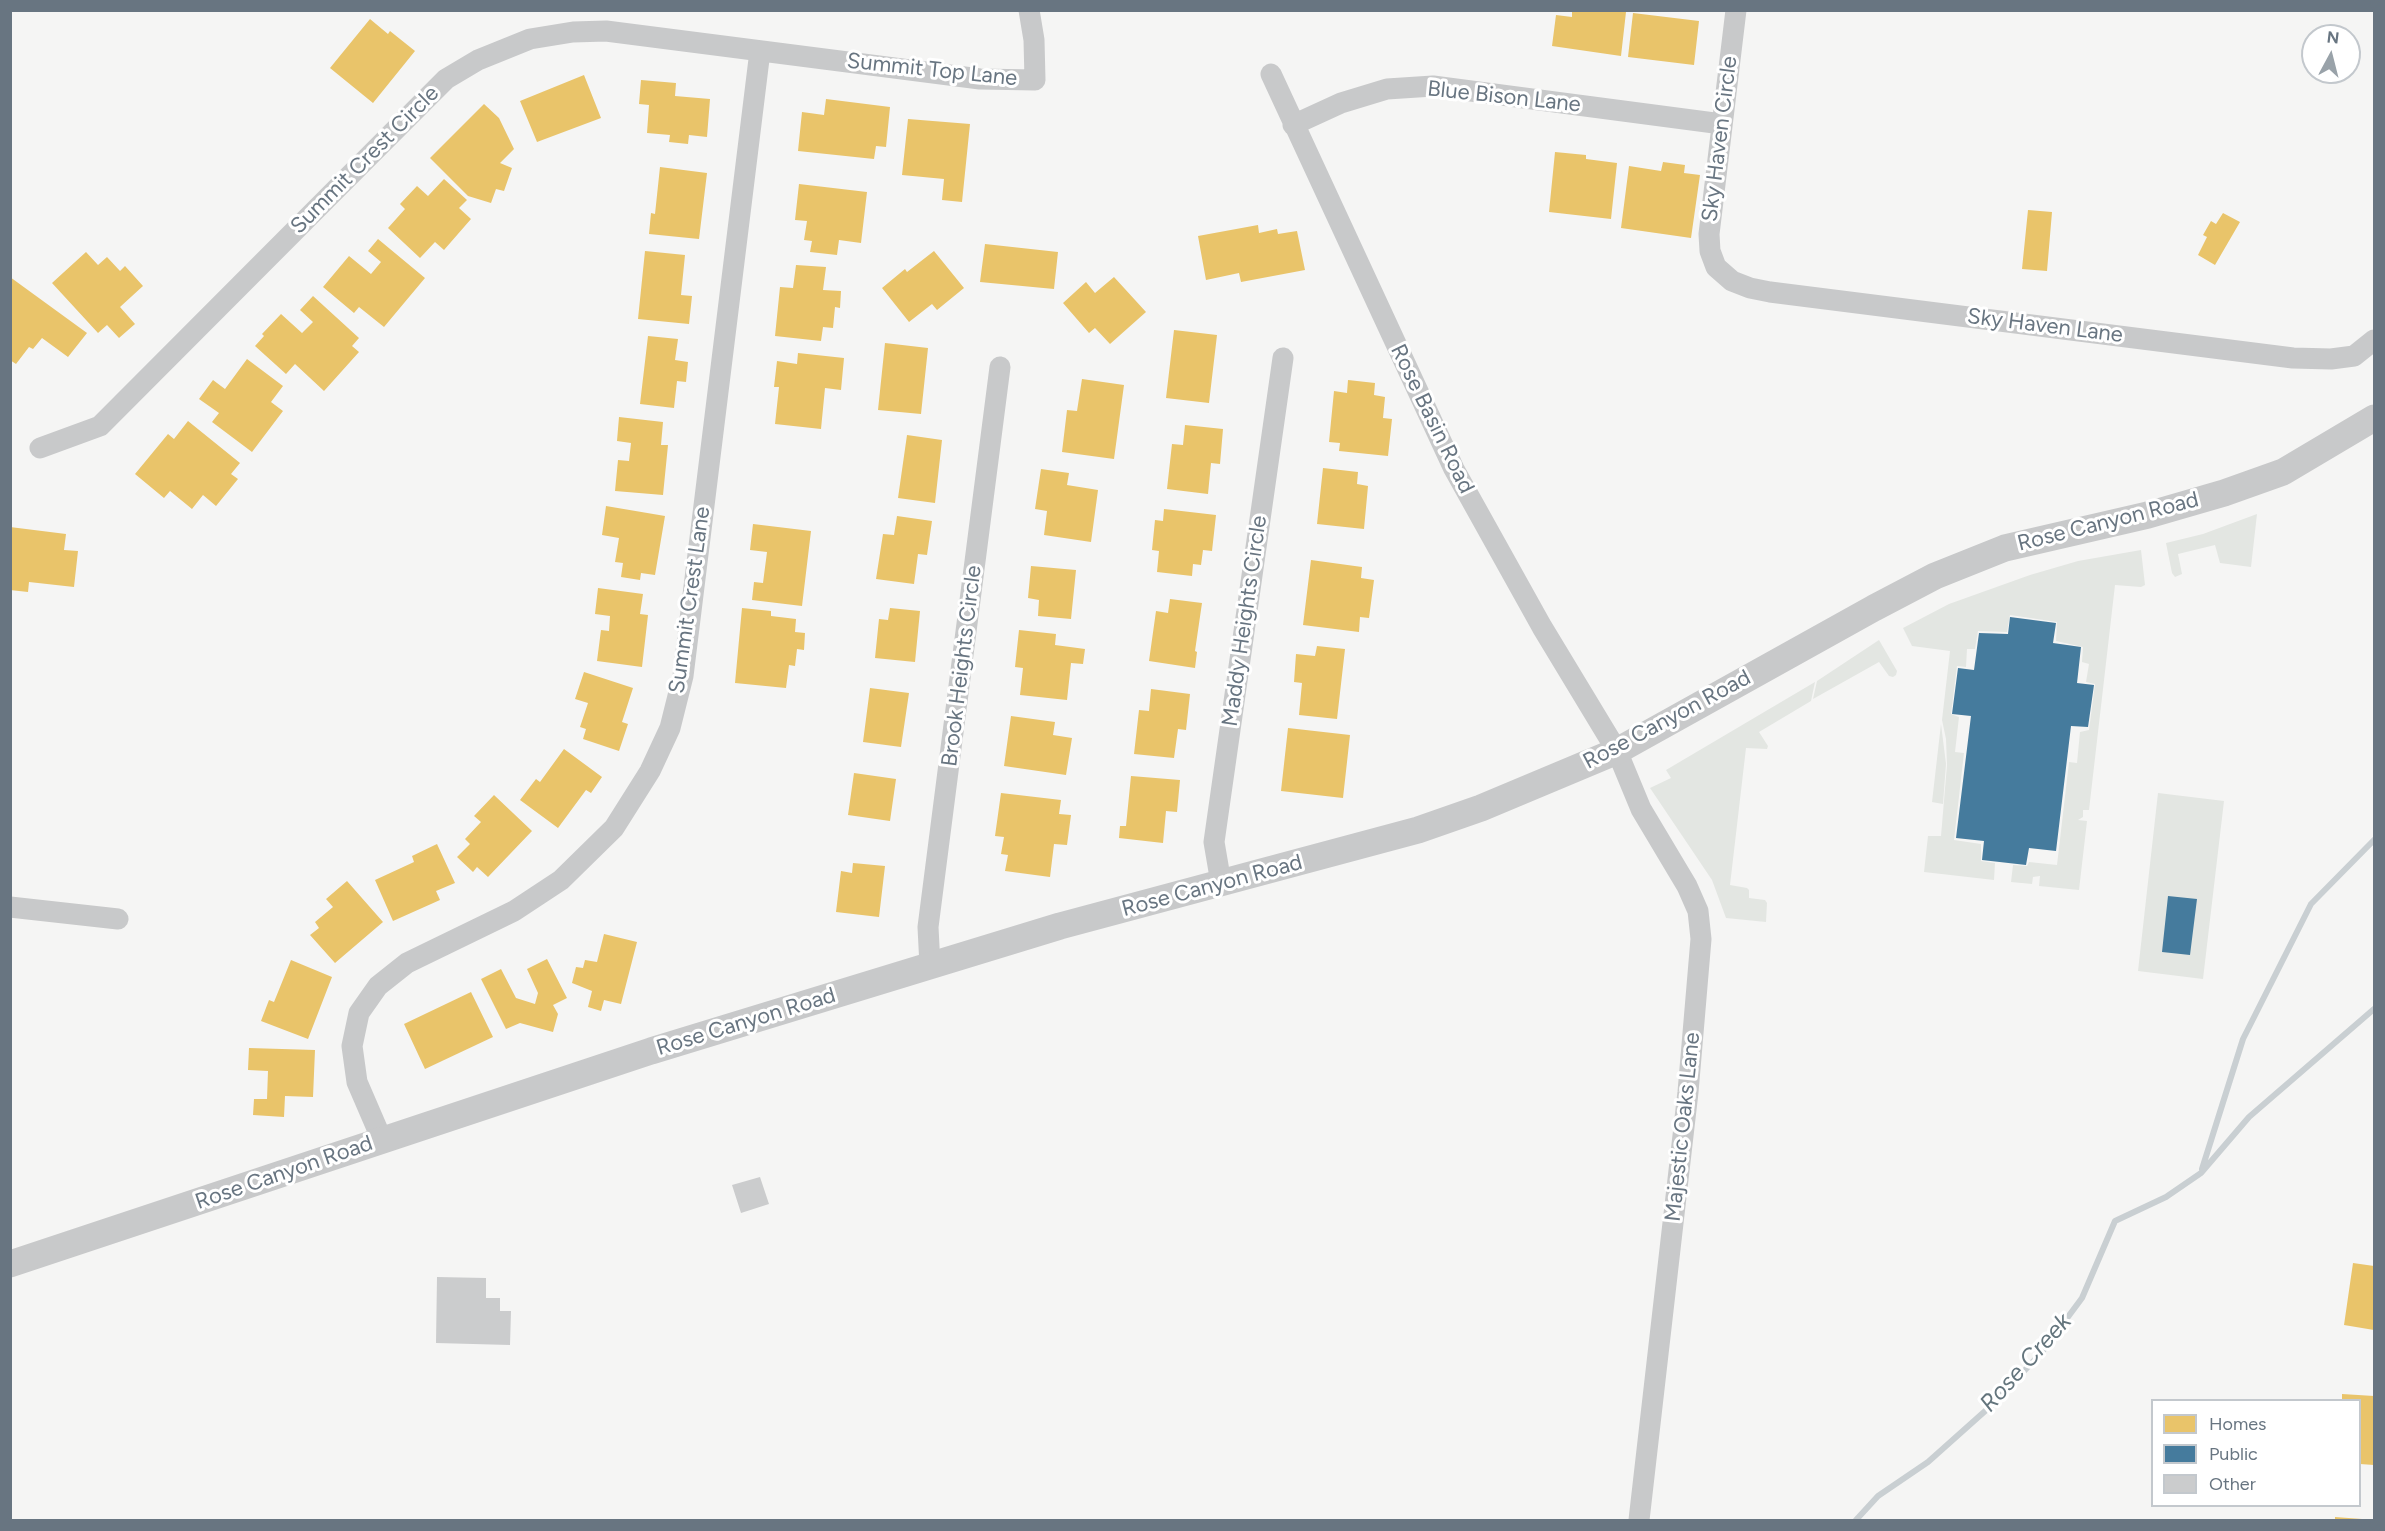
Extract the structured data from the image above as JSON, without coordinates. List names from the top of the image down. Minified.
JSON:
{"streets":{"street":["Summit Top Lane","Blue Bison Lane","Sky Haven Circle","Summit Crest Circle","Sky Haven Lane","Rose Basin Road","Rose Canyon Road","Summit Crest Lane","Maddy Heights Circle","Brook Heights Circle","Majestic Oaks Lane"]},"crossings":[["Summit Top Lane","Summit Crest Circle"],["Summit Top Lane","Summit Crest Lane"],["Blue Bison Lane","Sky Haven Circle"],["Blue Bison Lane","Rose Basin Road"],["Sky Haven Circle","Sky Haven Lane"],["Summit Crest Circle","Summit Crest Lane"],["Rose Basin Road","Rose Canyon Road"],["Rose Basin Road","Majestic Oaks Lane"],["Rose Canyon Road","Summit Crest Lane"],["Rose Canyon Road","Maddy Heights Circle"],["Rose Canyon Road","Brook Heights Circle"],["Rose Canyon Road","Majestic Oaks Lane"]],"water":["Rose Creek"],"legend":["Homes","Public","Other"],"north":"top"}
